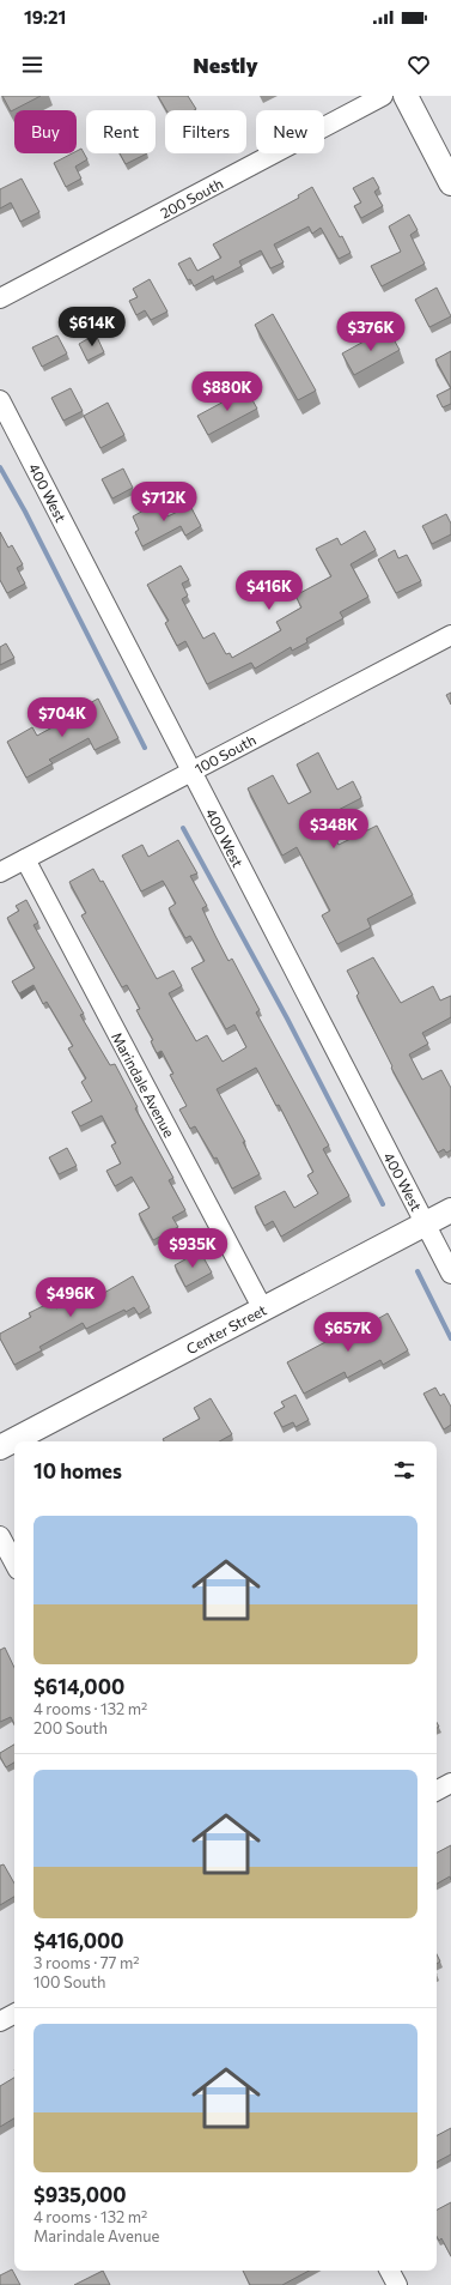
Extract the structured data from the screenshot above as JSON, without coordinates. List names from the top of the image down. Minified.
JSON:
{"streets":{"street":["200 South","400 West","100 South","Marindale Avenue","Center Street"]},"crossings":[["400 West","100 South"],["400 West","Center Street"],["100 South","Marindale Avenue"],["Marindale Avenue","Center Street"]],"page":{"status":"19:21","header":"Nestly","chip":["Buy","Rent","Filters","New"],"price":["$614K","$376K","$880K","$712K","$416K","$704K","$348K","$935K","$496K","$657K"],"heading":"10 homes","list":[{"name":"$614,000","note":"4 rooms · 132 m² · 200 South"},{"name":"$416,000","note":"3 rooms · 77 m² · 100 South"},{"name":"$935,000","note":"4 rooms · 132 m² · Marindale Avenue"}]}}
